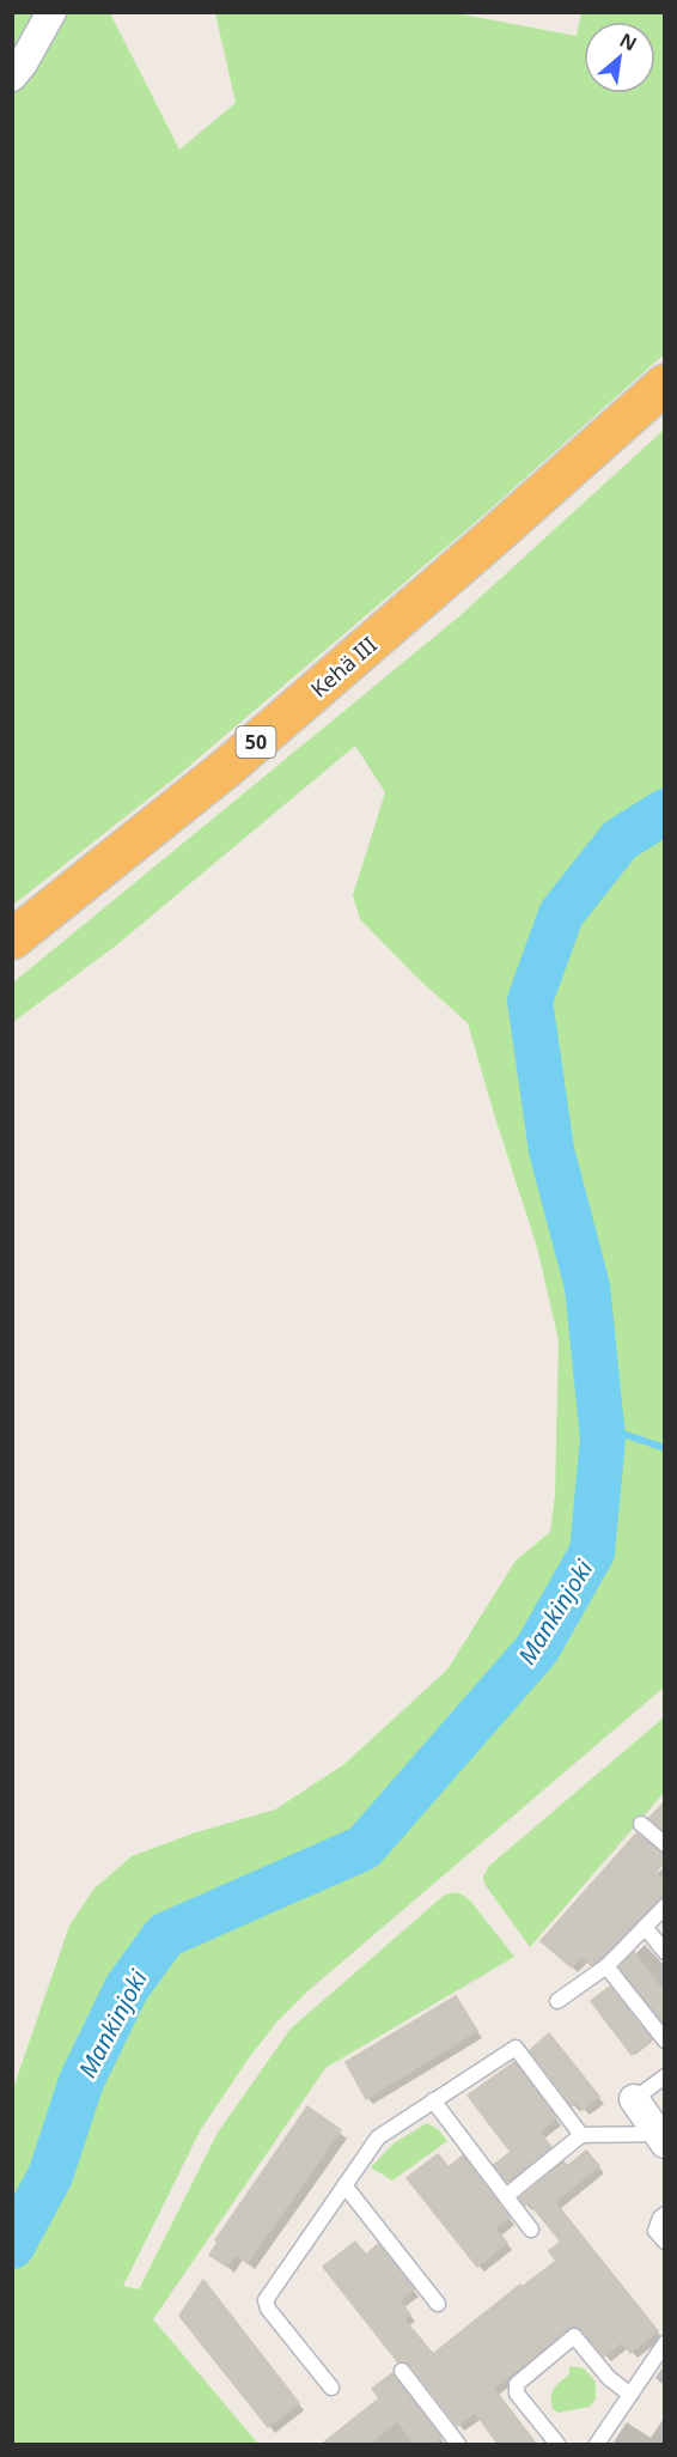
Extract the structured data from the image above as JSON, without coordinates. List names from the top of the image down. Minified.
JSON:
{"streets":{"highway":["Kehä III","50"]},"water":["Mankinjoki"],"north":"top right"}
